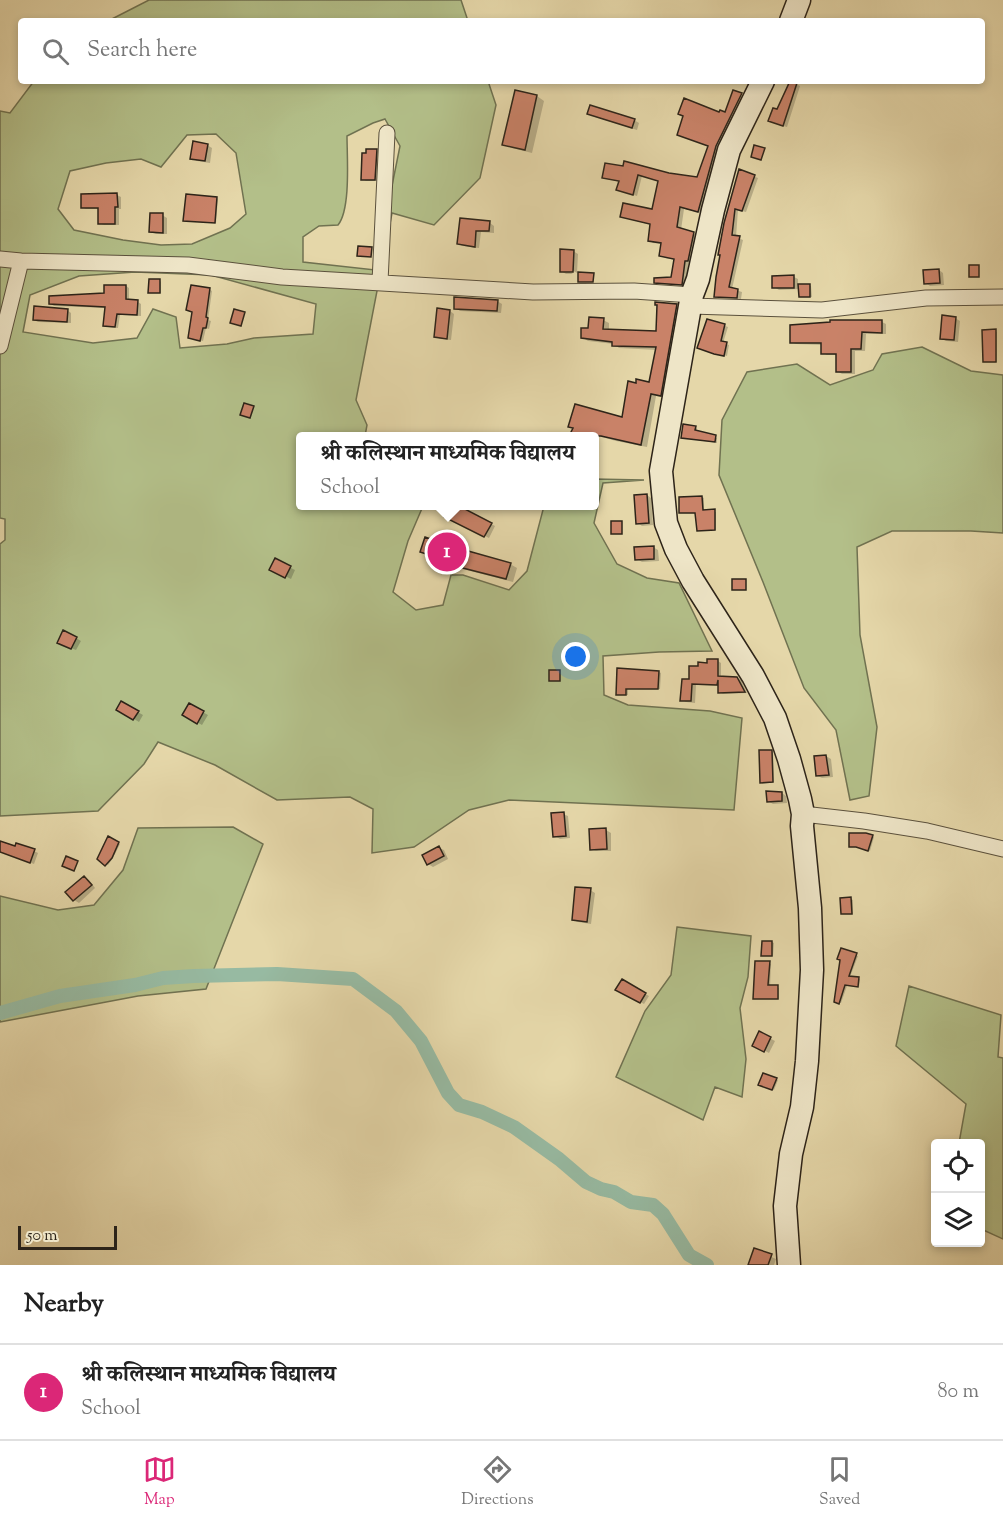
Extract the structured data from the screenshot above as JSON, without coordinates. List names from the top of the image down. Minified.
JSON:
{"scale_bar":"50 m","page":{"search":"Search here","popup":["श्री कलिस्थान माध्यमिक विद्यालय","School"],"pins":"1","scale":"50 m","heading":"Nearby","list":[{"mark":"1","name":"श्री कलिस्थान माध्यमिक विद्यालय","note":"School","value":"80 m"}],"nav":["Map","Directions","Saved"]}}
